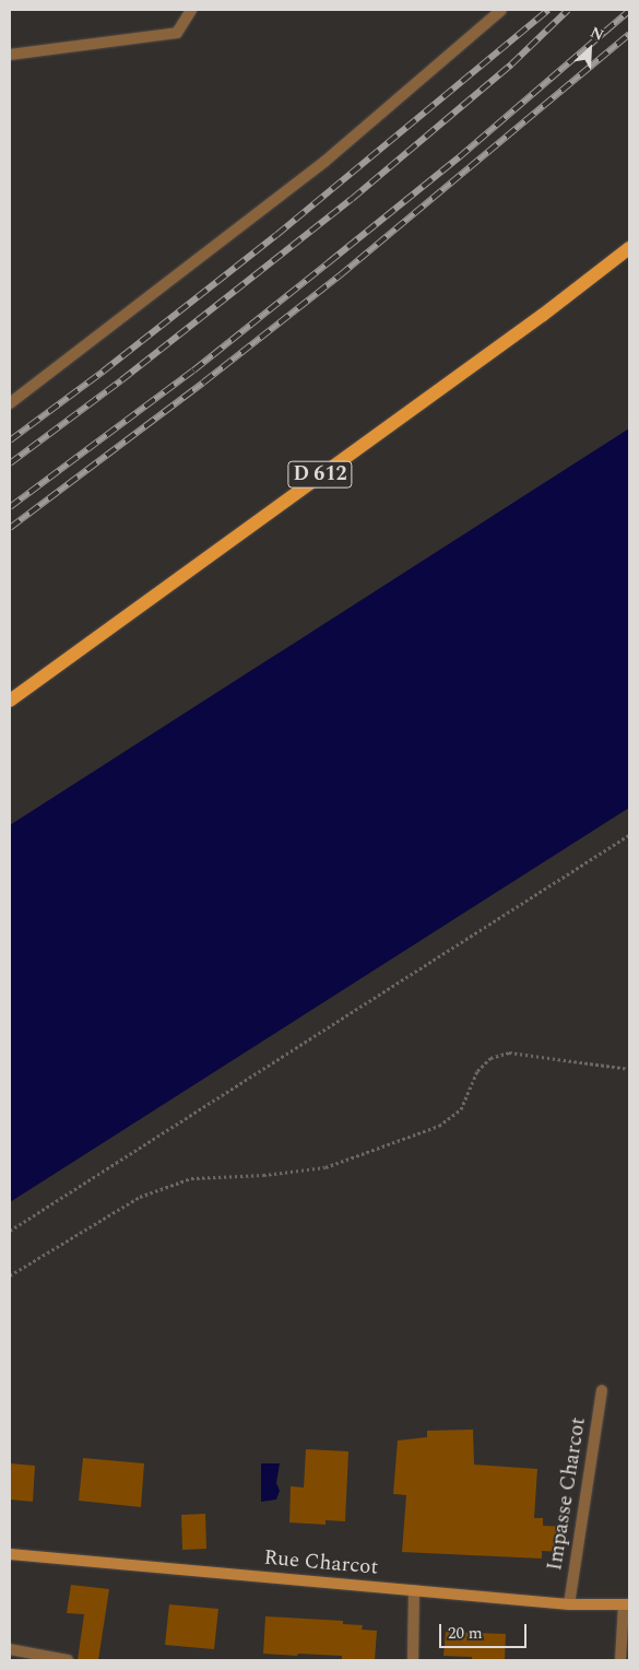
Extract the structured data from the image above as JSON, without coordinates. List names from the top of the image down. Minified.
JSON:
{"streets":{"main road":["D 612"],"street":["Impasse Charcot","Rue Charcot"]},"crossings":[["Impasse Charcot","Rue Charcot"]],"scale_bar":"20 m","north":"top right"}
